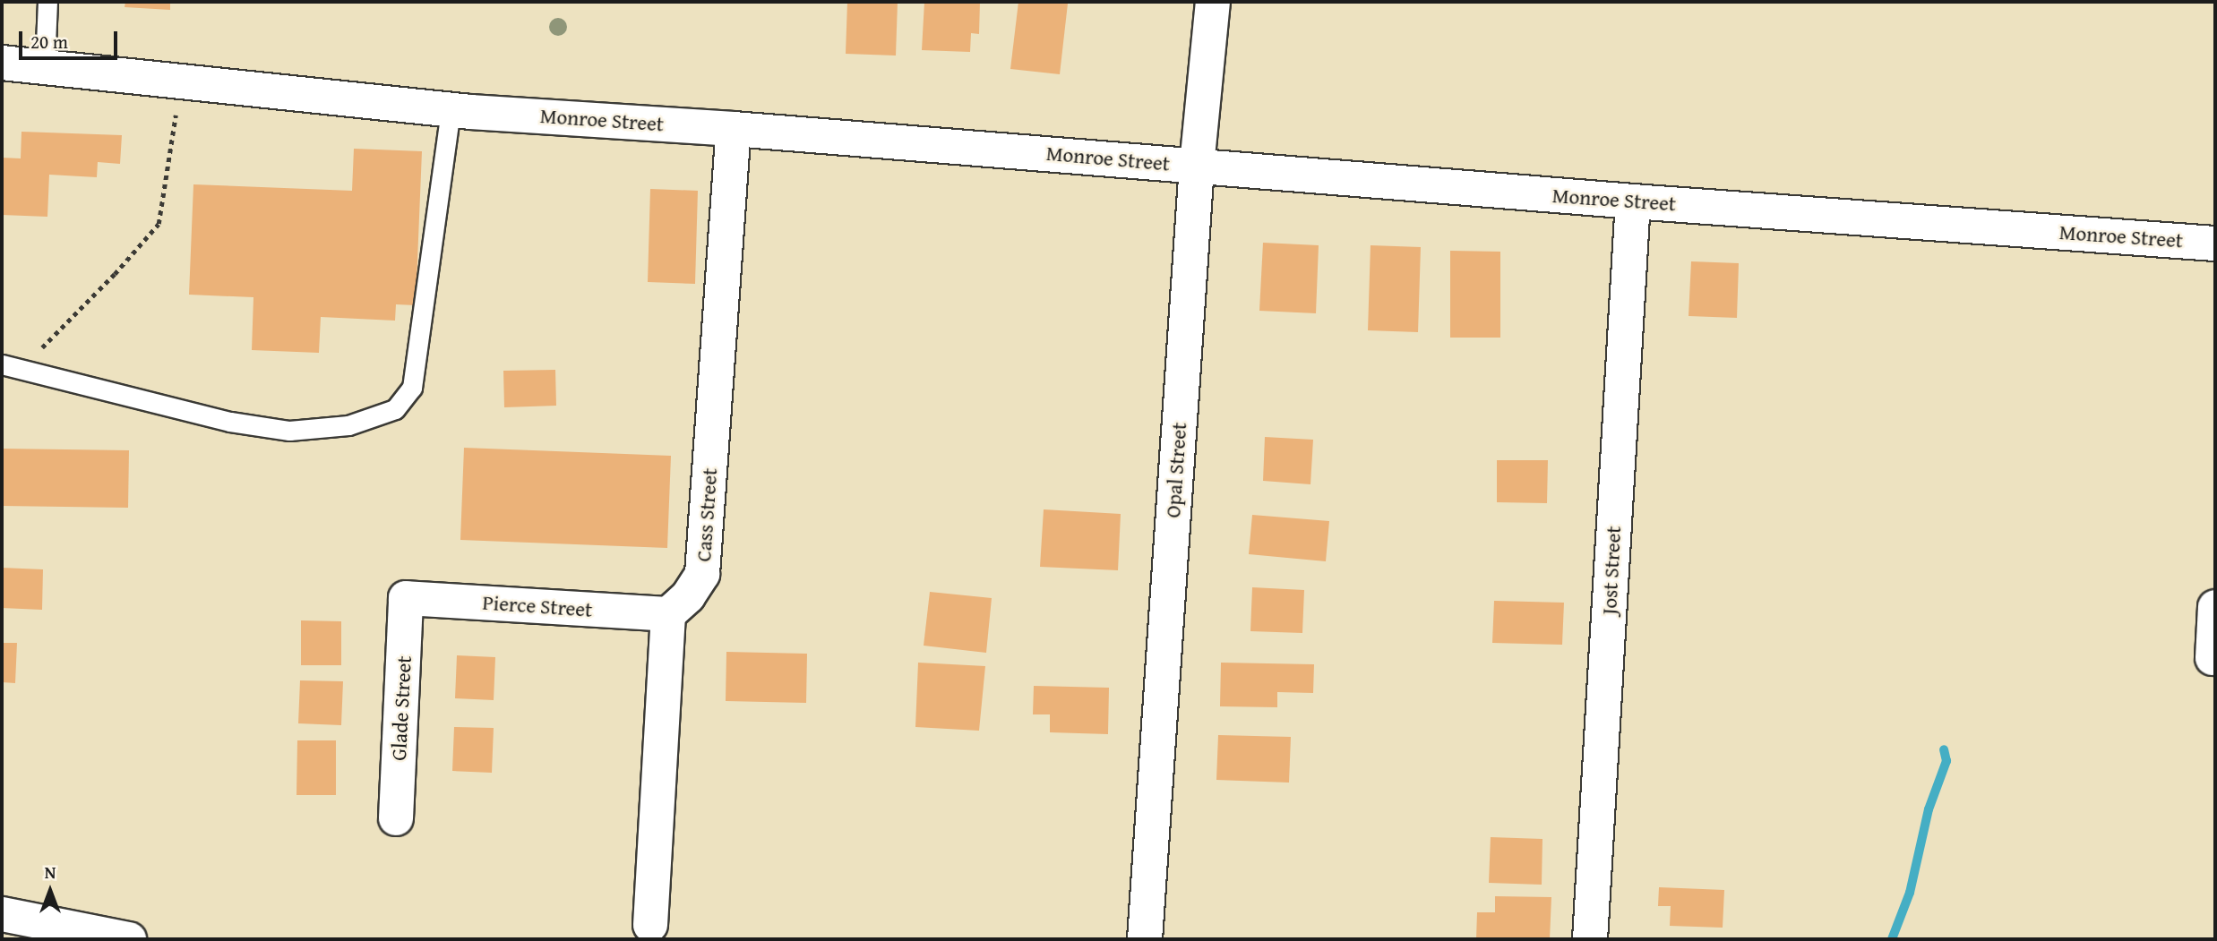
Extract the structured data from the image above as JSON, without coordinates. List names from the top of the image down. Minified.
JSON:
{"streets":{"main road":["Monroe Street","Opal Street","Cass Street","Jost Street","Pierce Street","Glade Street"]},"crossings":[["Monroe Street","Opal Street"],["Monroe Street","Cass Street"],["Monroe Street","Jost Street"],["Cass Street","Pierce Street"],["Pierce Street","Glade Street"]],"scale_bar":"20 m","north":"top"}
